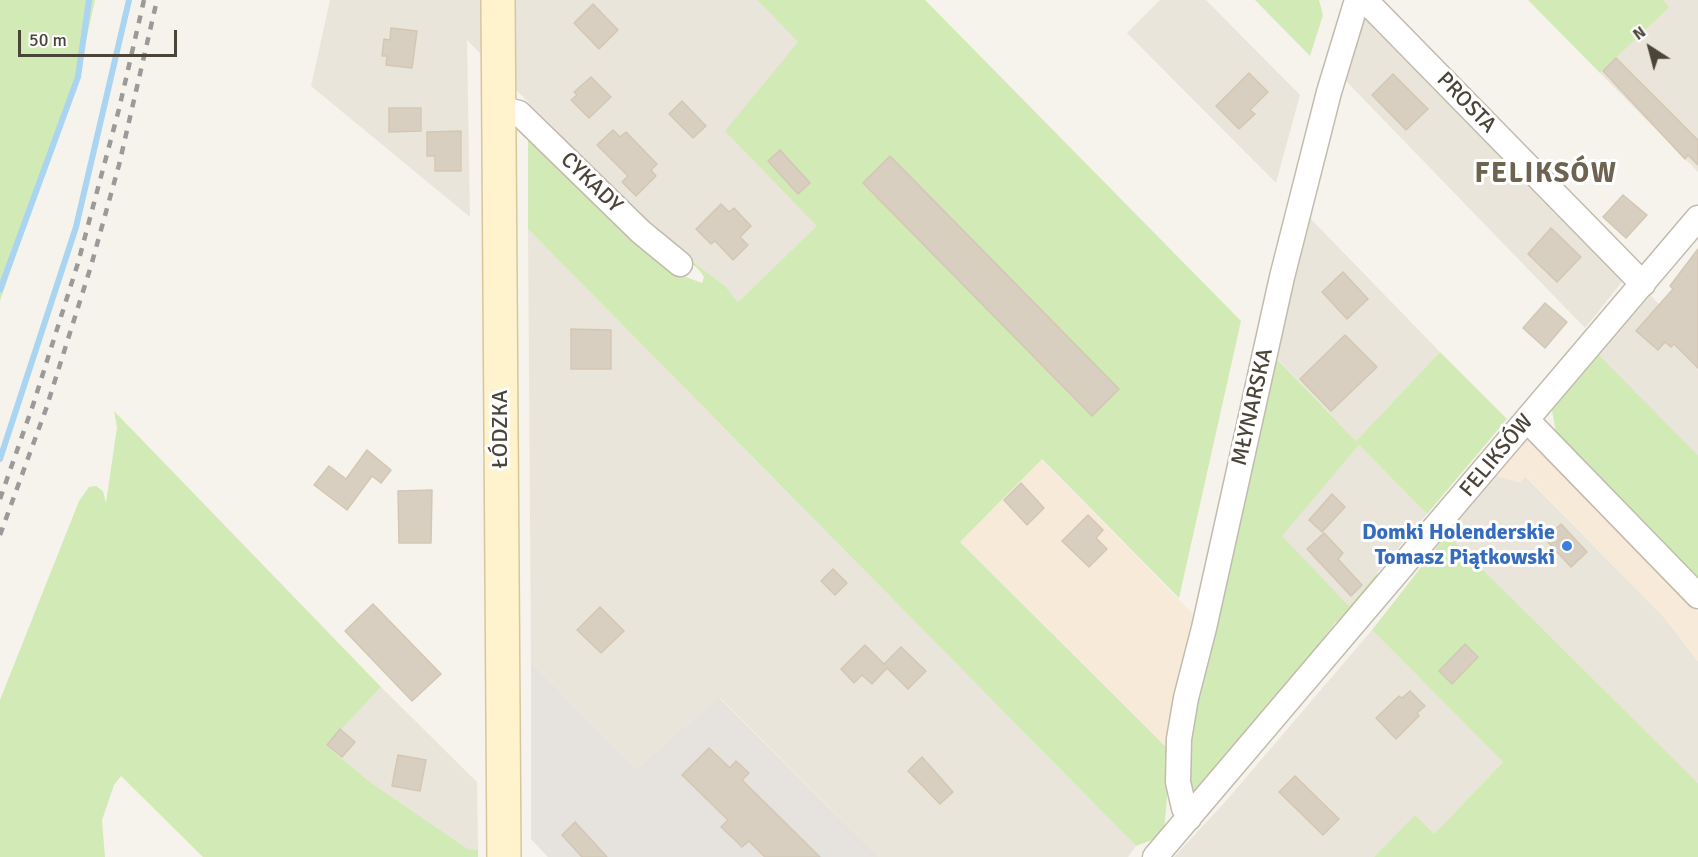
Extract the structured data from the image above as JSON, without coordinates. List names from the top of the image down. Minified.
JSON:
{"streets":{"main road":["ŁÓDZKA"],"street":["PROSTA","CYKADY","MŁYNARSKA","FELIKSÓW"]},"crossings":[["PROSTA","FELIKSÓW"],["CYKADY","ŁÓDZKA"],["MŁYNARSKA","FELIKSÓW"]],"districts":["FELIKSÓW"],"places":["Domki Holenderskie Tomasz Piątkowski"],"scale_bar":"50 m","north":"top left"}
